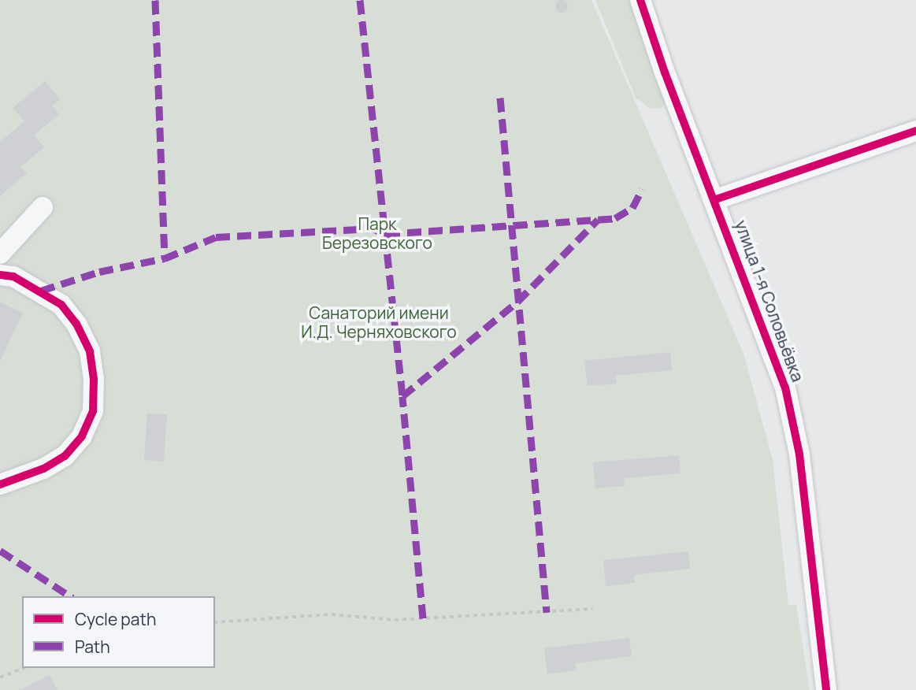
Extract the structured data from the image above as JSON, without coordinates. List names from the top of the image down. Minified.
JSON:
{"streets":{"street":["улица 1-я Соловьёвка"]},"parks":["Парк Березовского","Санаторий имени И.Д. Черняховского"],"legend":["Cycle path","Path"]}
